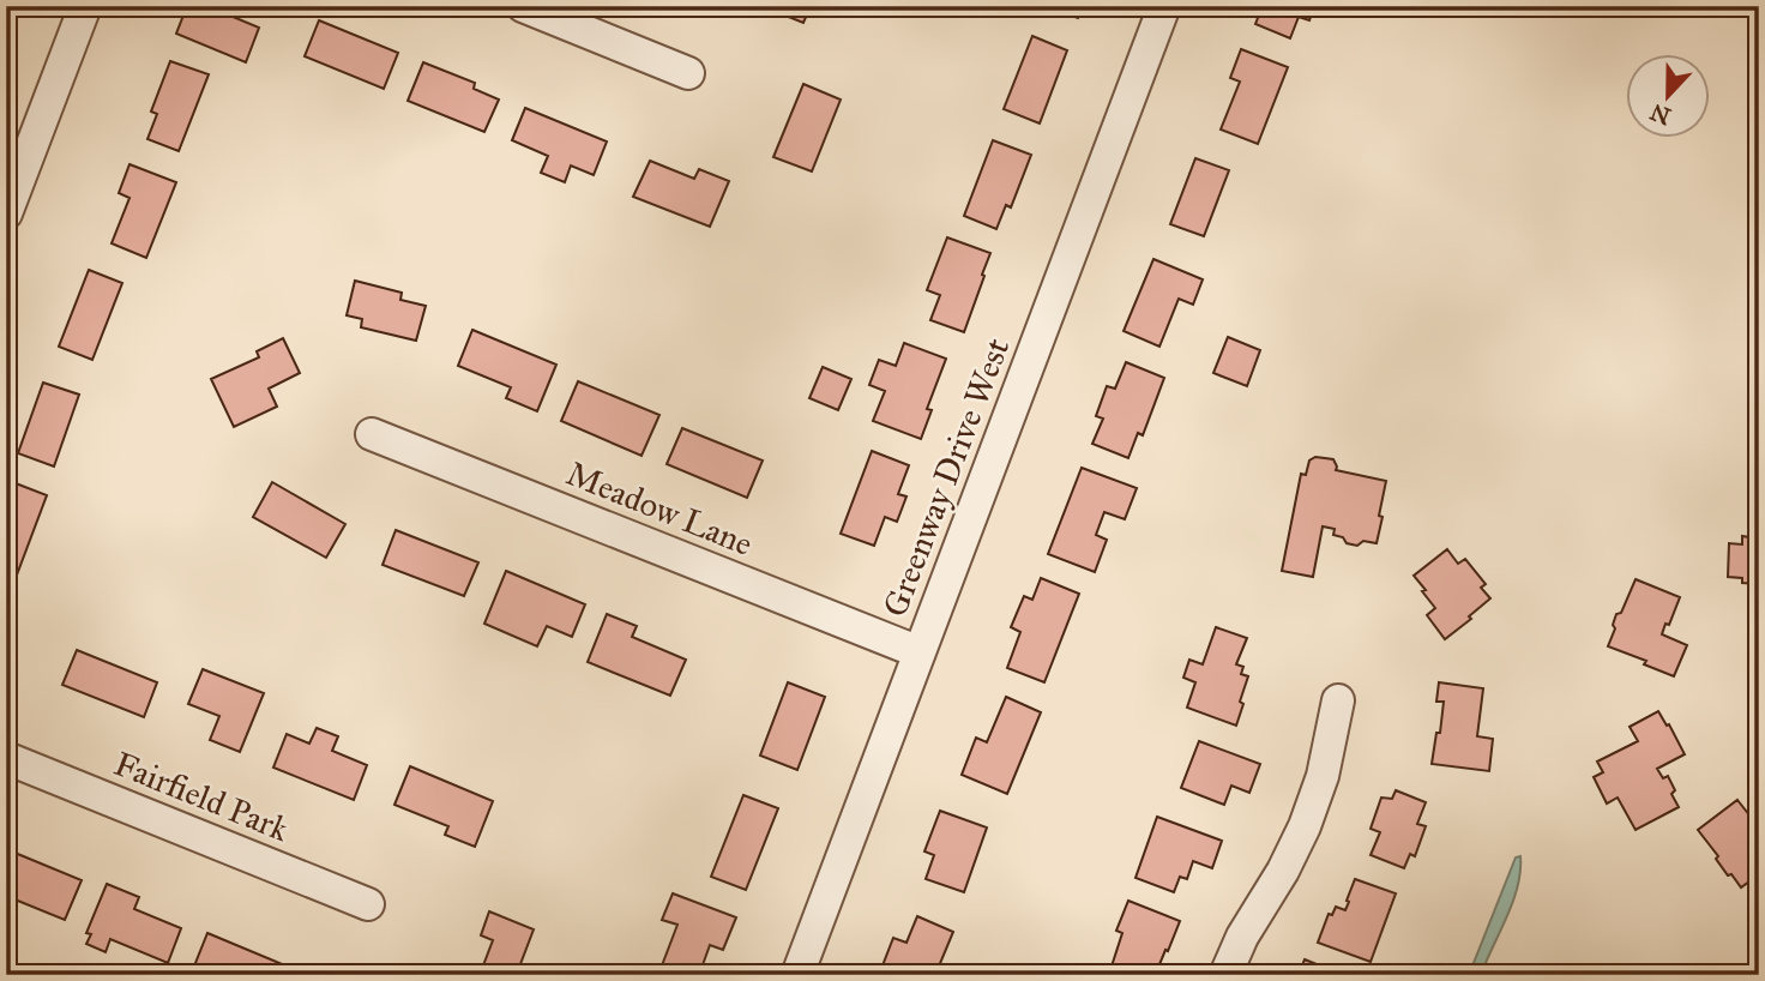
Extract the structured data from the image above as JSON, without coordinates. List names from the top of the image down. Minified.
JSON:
{"streets":{"street":["Greenway Drive West","Meadow Lane","Fairfield Park"]},"crossings":[["Greenway Drive West","Meadow Lane"]],"north":"bottom"}
